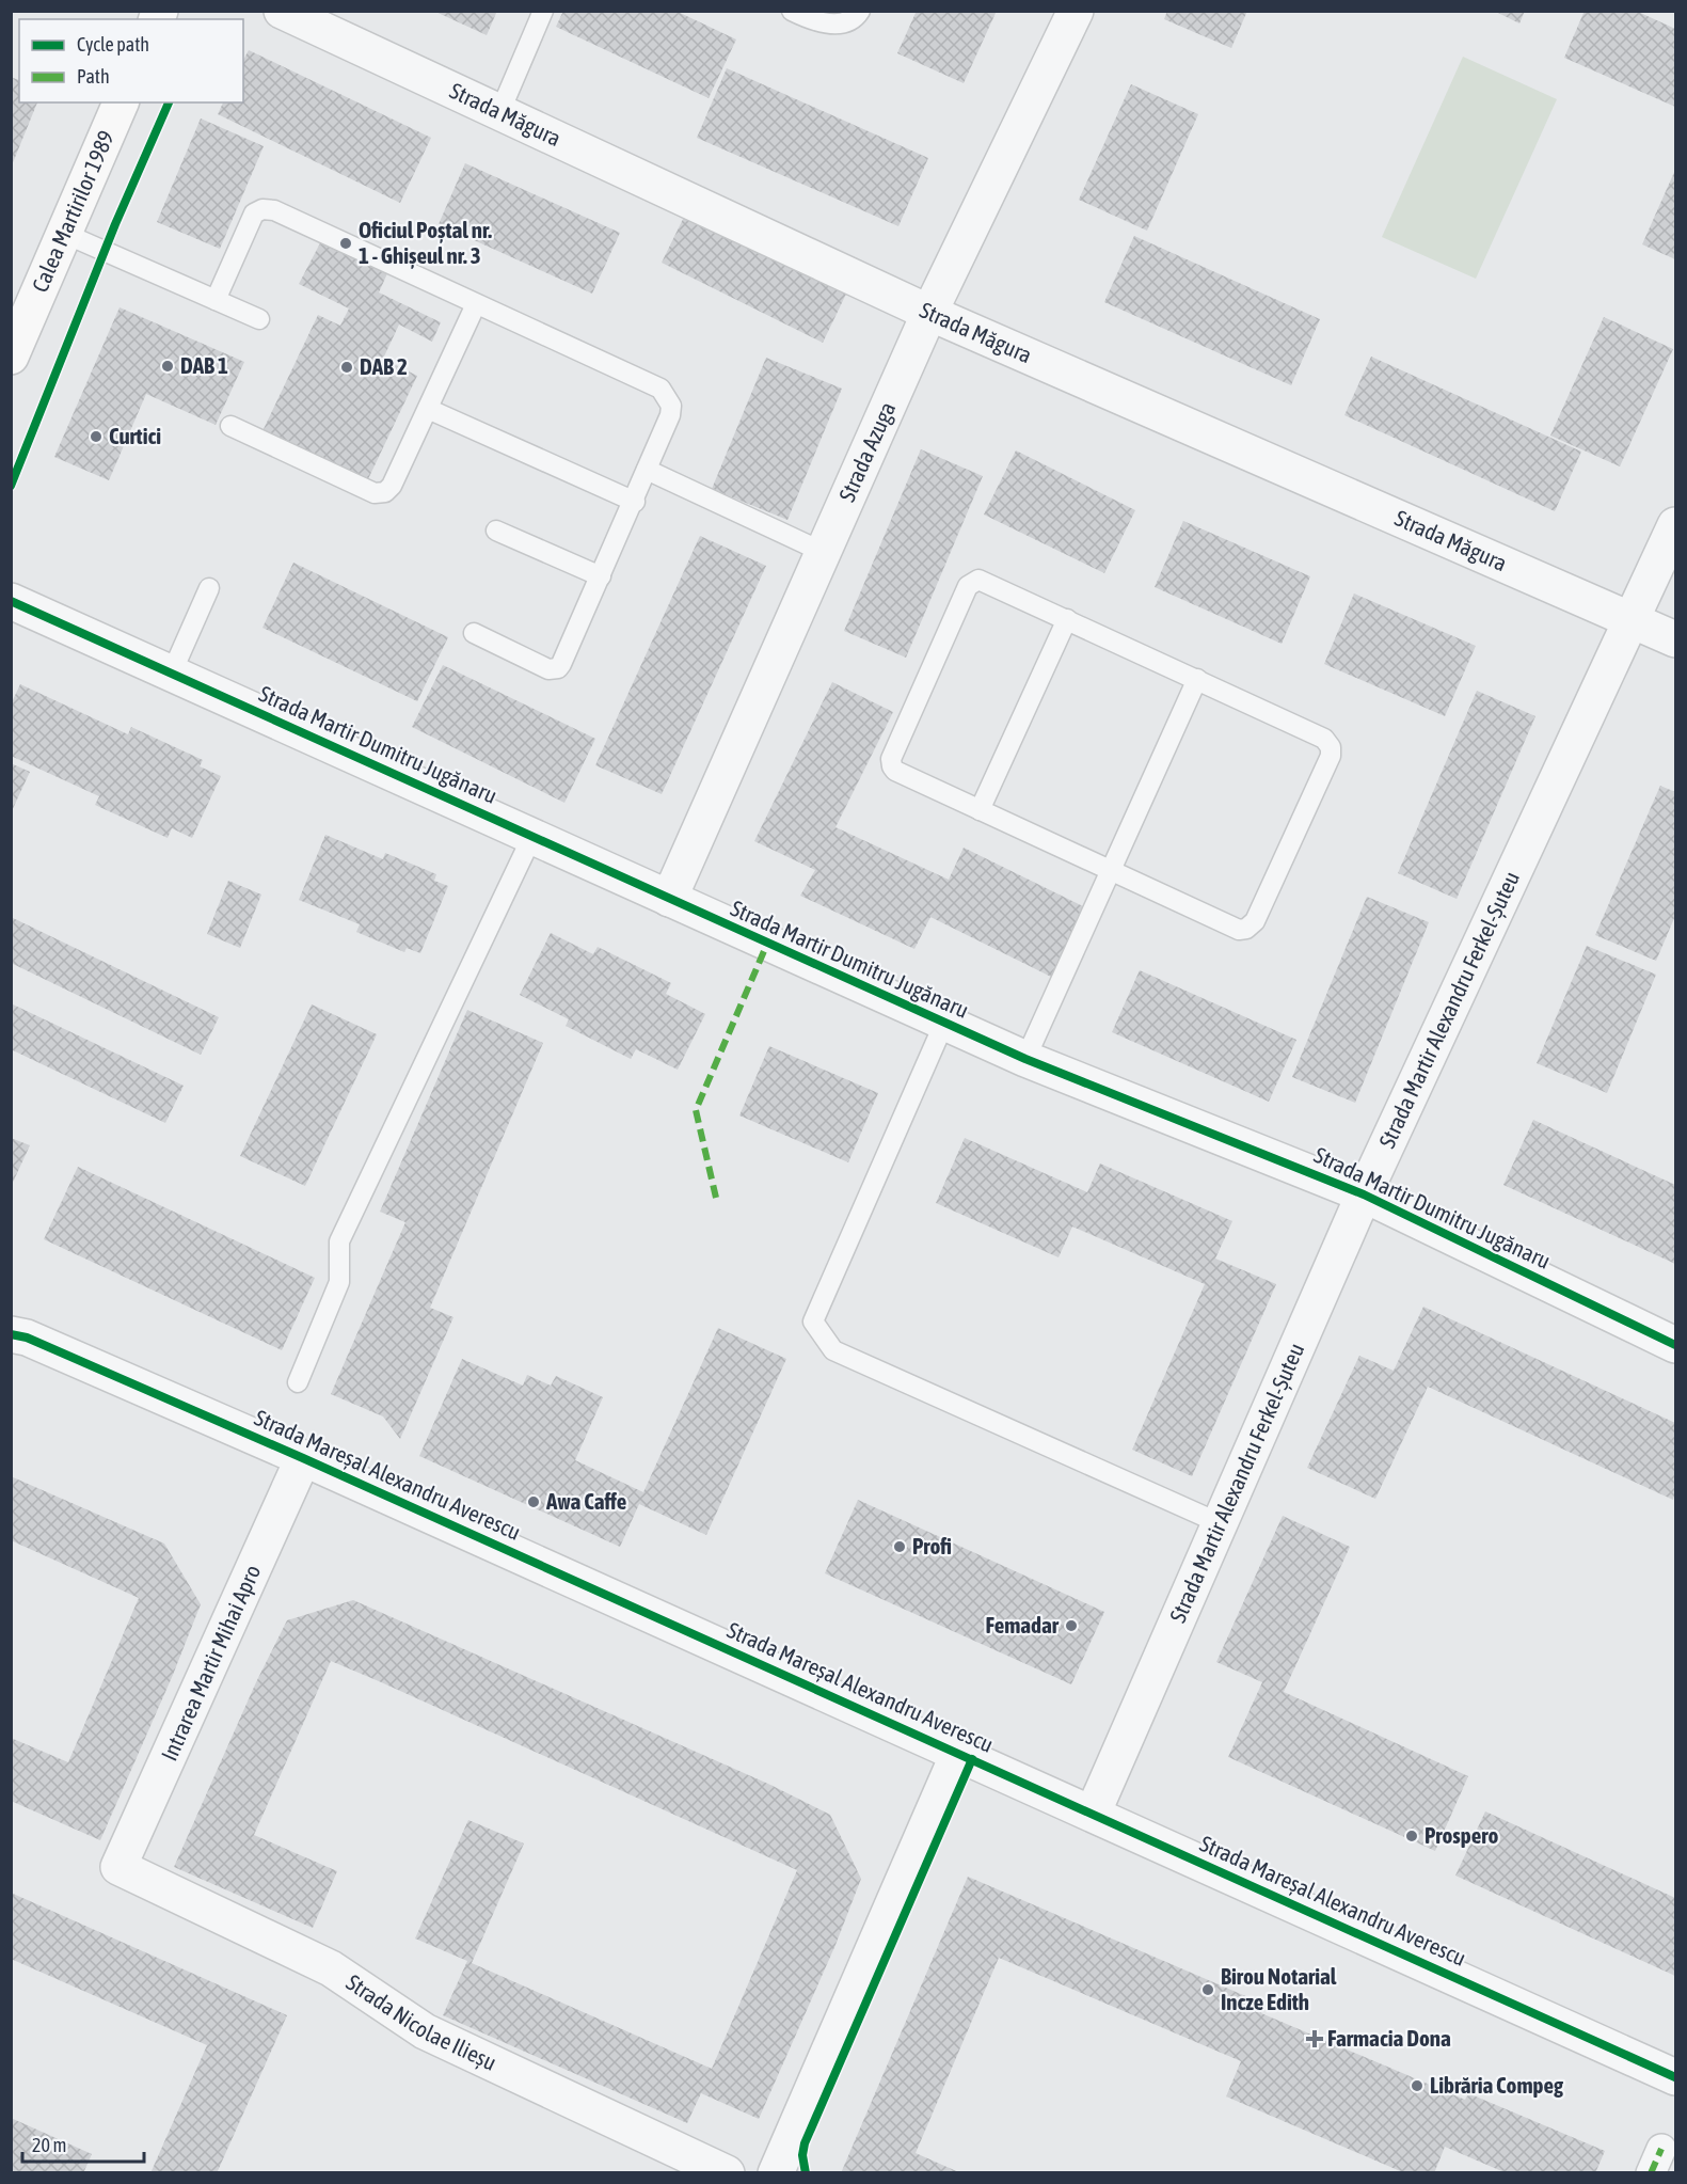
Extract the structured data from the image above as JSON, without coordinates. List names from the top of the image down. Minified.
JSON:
{"streets":{"main road":["Calea Martirilor 1989"],"street":["Strada Măgura","Strada Azuga","Strada Martir Dumitru Jugănaru","Strada Martir Alexandru Ferkel-Șuteu","Strada Mareșal Alexandru Averescu","Intrarea Martir Mihai Apro","Strada Nicolae Ilieșu"]},"crossings":[["Strada Măgura","Strada Azuga"],["Strada Măgura","Strada Martir Alexandru Ferkel-Șuteu"],["Strada Azuga","Strada Martir Dumitru Jugănaru"],["Strada Martir Dumitru Jugănaru","Strada Martir Alexandru Ferkel-Șuteu"],["Strada Martir Alexandru Ferkel-Șuteu","Strada Mareșal Alexandru Averescu"],["Strada Mareșal Alexandru Averescu","Intrarea Martir Mihai Apro"],["Intrarea Martir Mihai Apro","Strada Nicolae Ilieșu"]],"places":{"other":["Oficiul Poștal nr. 1 - Ghișeul nr. 3","DAB 1","DAB 2","Curtici","Awa Caffe","Profi","Femadar","Prospero","Birou Notarial Incze Edith","Librăria Compeg"],"health":["Farmacia Dona"]},"legend":["Cycle path","Path"],"scale_bar":"20 m"}
